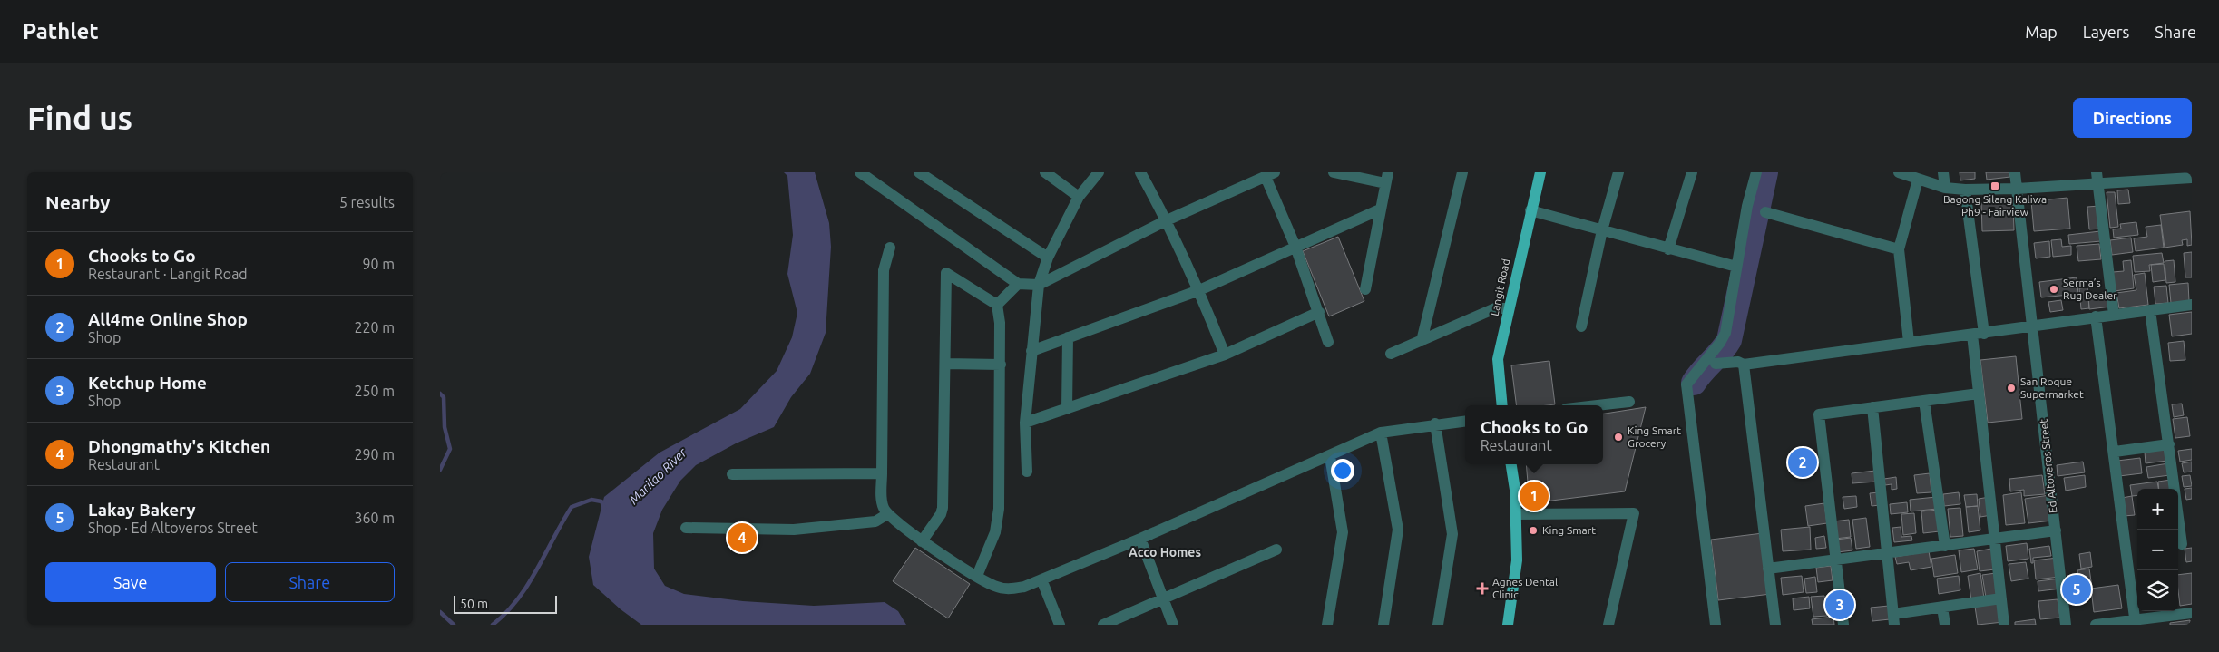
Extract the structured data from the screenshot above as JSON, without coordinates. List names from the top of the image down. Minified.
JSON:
{"streets":{"main road":["Langit Road"],"street":["Ed Altoveros Street"]},"districts":["Acco Homes"],"water":["Marilao River"],"places":{"transit":["Bagong Silang Kaliwa Ph9 - Fairview"],"other":["Serma’s Rug Dealer","San Roque Supermarket","King Smart Grocery","King Smart"],"health":["Agnes Dental Clinic"]},"scale_bar":"50 m","page":{"header":"Pathlet","nav":["Map","Layers","Share"],"buttons":["Directions",["Save","Share"]],"title":"Find us","heading":["Nearby","5 results"],"list":[{"mark":"1","name":"Chooks to Go","note":"Restaurant · Langit Road","value":"90 m"},{"mark":"2","name":"All4me Online Shop","note":"Shop","value":"220 m"},{"mark":"3","name":"Ketchup Home","note":"Shop","value":"250 m"},{"mark":"4","name":"Dhongmathy's Kitchen","note":"Restaurant","value":"290 m"},{"mark":"5","name":"Lakay Bakery","note":"Shop · Ed Altoveros Street","value":"360 m"}],"popup":["Chooks to Go","Restaurant"],"pins":["2","1","4","5","3"],"map_buttons":["+","−"],"scale":"50 m"}}
